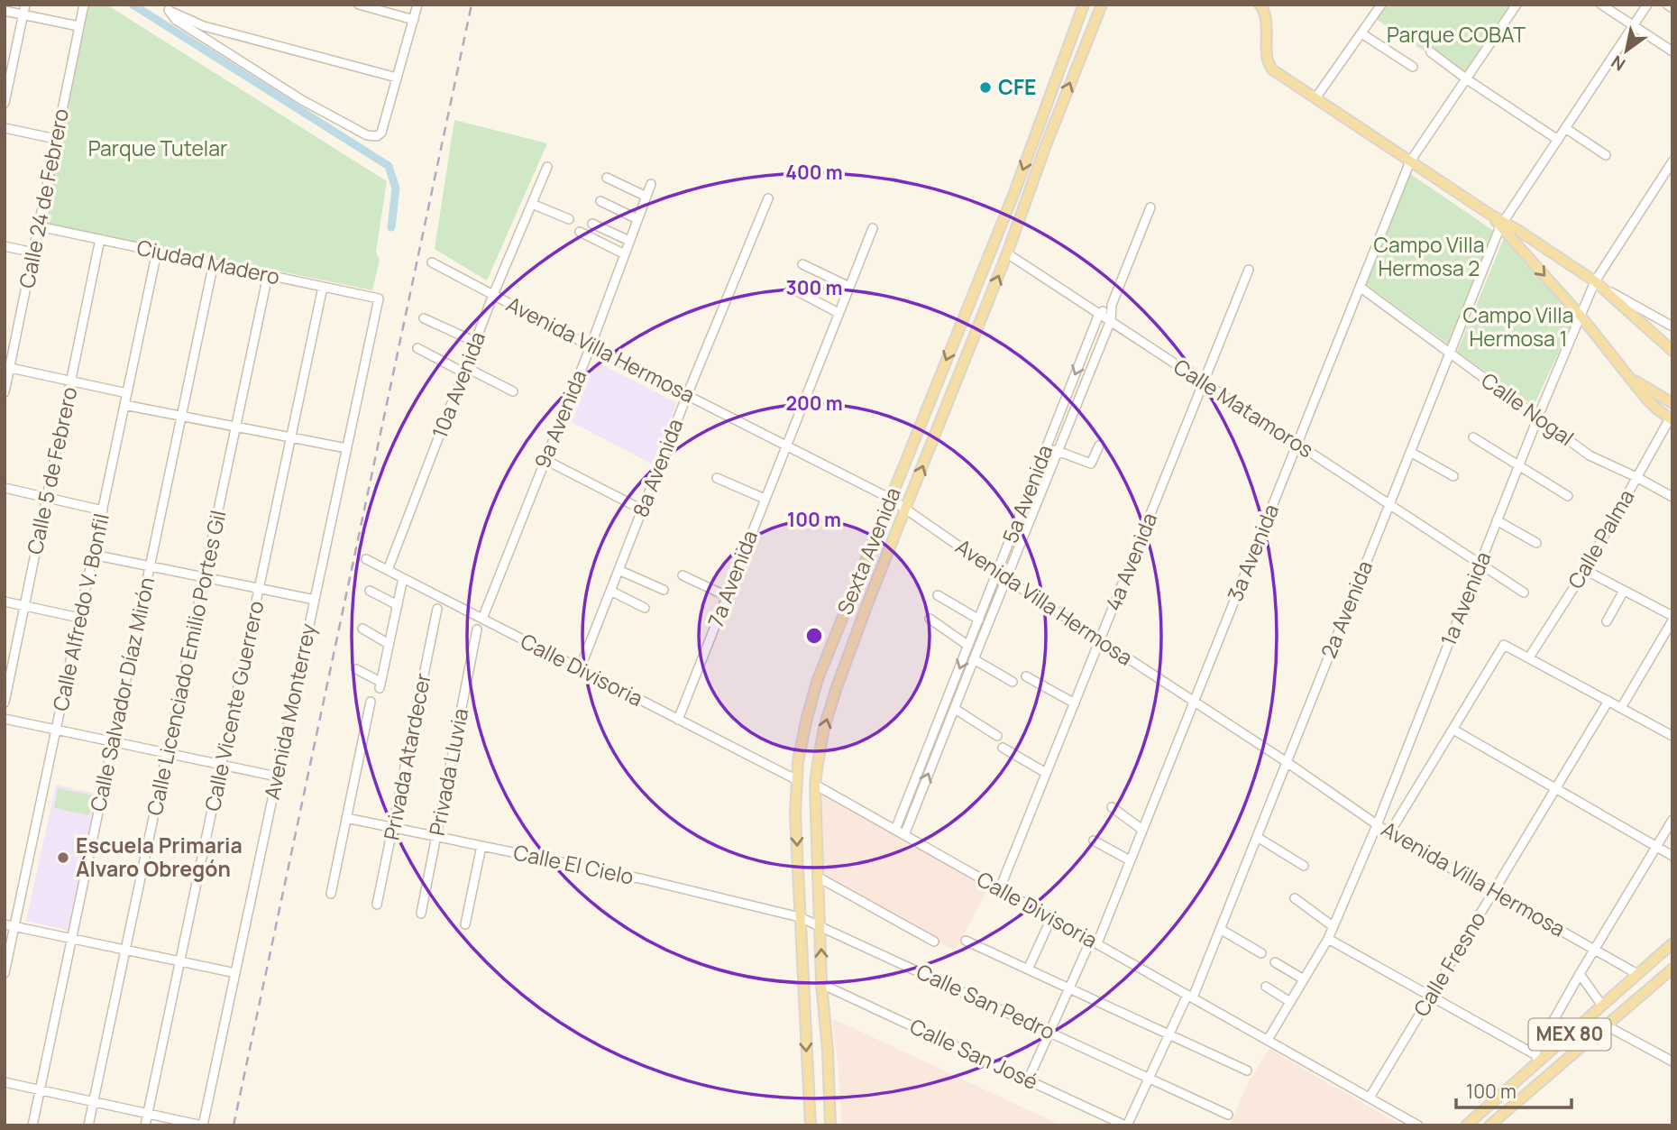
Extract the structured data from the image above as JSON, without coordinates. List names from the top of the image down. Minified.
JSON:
{"streets":{"main road":["Sexta Avenida","MEX 80"],"street":["Calle 24 de Febrero","Ciudad Madero","Avenida Villa Hermosa","10a Avenida","Calle Matamoros","Calle Nogal","9a Avenida","8a Avenida","Calle 5 de Febrero","5a Avenida","Calle Palma","3a Avenida","4a Avenida","7a Avenida","1a Avenida","2a Avenida","Calle Alfredo V. Bonfil","Calle Licenciado Emilio Portes Gil","Calle Divisoria","Calle Salvador Díaz Mirón","Calle Vicente Guerrero","Avenida Monterrey","Privada Atardecer","Privada Lluvia","Calle El Cielo","Calle Fresno","Calle San Pedro","Calle San José"]},"crossings":[["Calle 24 de Febrero","Ciudad Madero"],["Ciudad Madero","Calle 5 de Febrero"],["Ciudad Madero","Calle Alfredo V. Bonfil"],["Ciudad Madero","Calle Licenciado Emilio Portes Gil"],["Ciudad Madero","Calle Salvador Díaz Mirón"],["Ciudad Madero","Calle Vicente Guerrero"],["Ciudad Madero","Avenida Monterrey"],["Avenida Villa Hermosa","10a Avenida"],["Avenida Villa Hermosa","9a Avenida"],["Avenida Villa Hermosa","8a Avenida"],["Avenida Villa Hermosa","5a Avenida"],["Avenida Villa Hermosa","Sexta Avenida"],["Avenida Villa Hermosa","3a Avenida"],["Avenida Villa Hermosa","4a Avenida"],["Avenida Villa Hermosa","7a Avenida"],["Avenida Villa Hermosa","1a Avenida"],["Avenida Villa Hermosa","2a Avenida"],["Avenida Villa Hermosa","Calle Fresno"],["Avenida Villa Hermosa","MEX 80"],["10a Avenida","Calle Divisoria"],["Calle Matamoros","5a Avenida"],["Calle Matamoros","Sexta Avenida"],["Calle Matamoros","3a Avenida"],["Calle Matamoros","4a Avenida"],["Calle Matamoros","1a Avenida"],["Calle Matamoros","2a Avenida"],["Calle Nogal","Calle Palma"],["Calle Nogal","3a Avenida"],["Calle Nogal","1a Avenida"],["Calle Nogal","2a Avenida"],["9a Avenida","Calle Divisoria"],["8a Avenida","Calle Divisoria"],["5a Avenida","Calle Divisoria"],["Sexta Avenida","Calle Divisoria"],["Sexta Avenida","Calle El Cielo"],["Sexta Avenida","Calle San Pedro"],["Sexta Avenida","Calle San José"],["3a Avenida","Calle Divisoria"],["3a Avenida","Calle San Pedro"],["3a Avenida","Calle San José"],["4a Avenida","Calle Divisoria"],["7a Avenida","Calle Divisoria"],["1a Avenida","Calle Divisoria"],["2a Avenida","Calle Divisoria"],["2a Avenida","Calle San Pedro"],["2a Avenida","Calle San José"],["Calle Divisoria","Calle Fresno"],["Privada Atardecer","Calle El Cielo"],["Privada Lluvia","Calle El Cielo"],["Calle El Cielo","Calle San Pedro"]],"parks":["Parque COBAT","Parque Tutelar","Campo Villa Hermosa 2","Campo Villa Hermosa 1"],"places":["CFE","Escuela Primaria Álvaro Obregón"],"scale_bar":"100 m","north":"bottom left","rings":["400 m","300 m","200 m","100 m"]}
